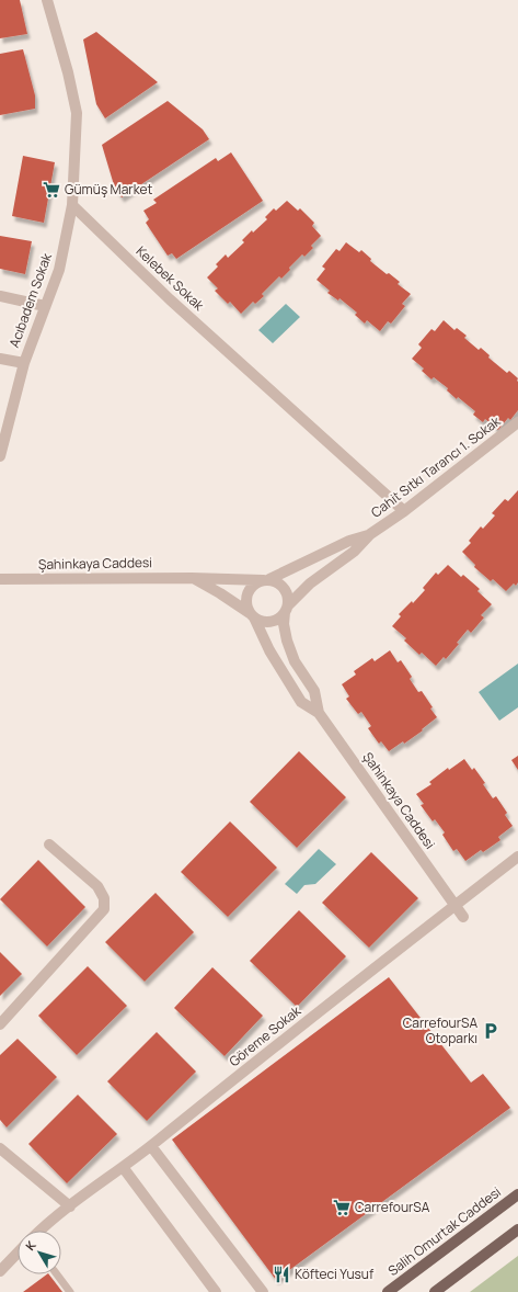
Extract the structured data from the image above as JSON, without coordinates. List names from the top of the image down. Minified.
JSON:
{"streets":{"main road":["Salih Omurtak Caddesi"],"street":["Kelebek Sokak","Acıbadem Sokak","Cahit Sıtkı Tarancı 1. Sokak","Şahinkaya Caddesi","Göreme Sokak"]},"crossings":[["Kelebek Sokak","Acıbadem Sokak"],["Kelebek Sokak","Cahit Sıtkı Tarancı 1. Sokak"],["Şahinkaya Caddesi","Göreme Sokak"]],"places":{"supermarket":["Gümüş Market","CarrefourSA"],"parking":["CarrefourSA Otoparkı"],"restaurant":["Köfteci Yusuf"]},"north":"top left"}
